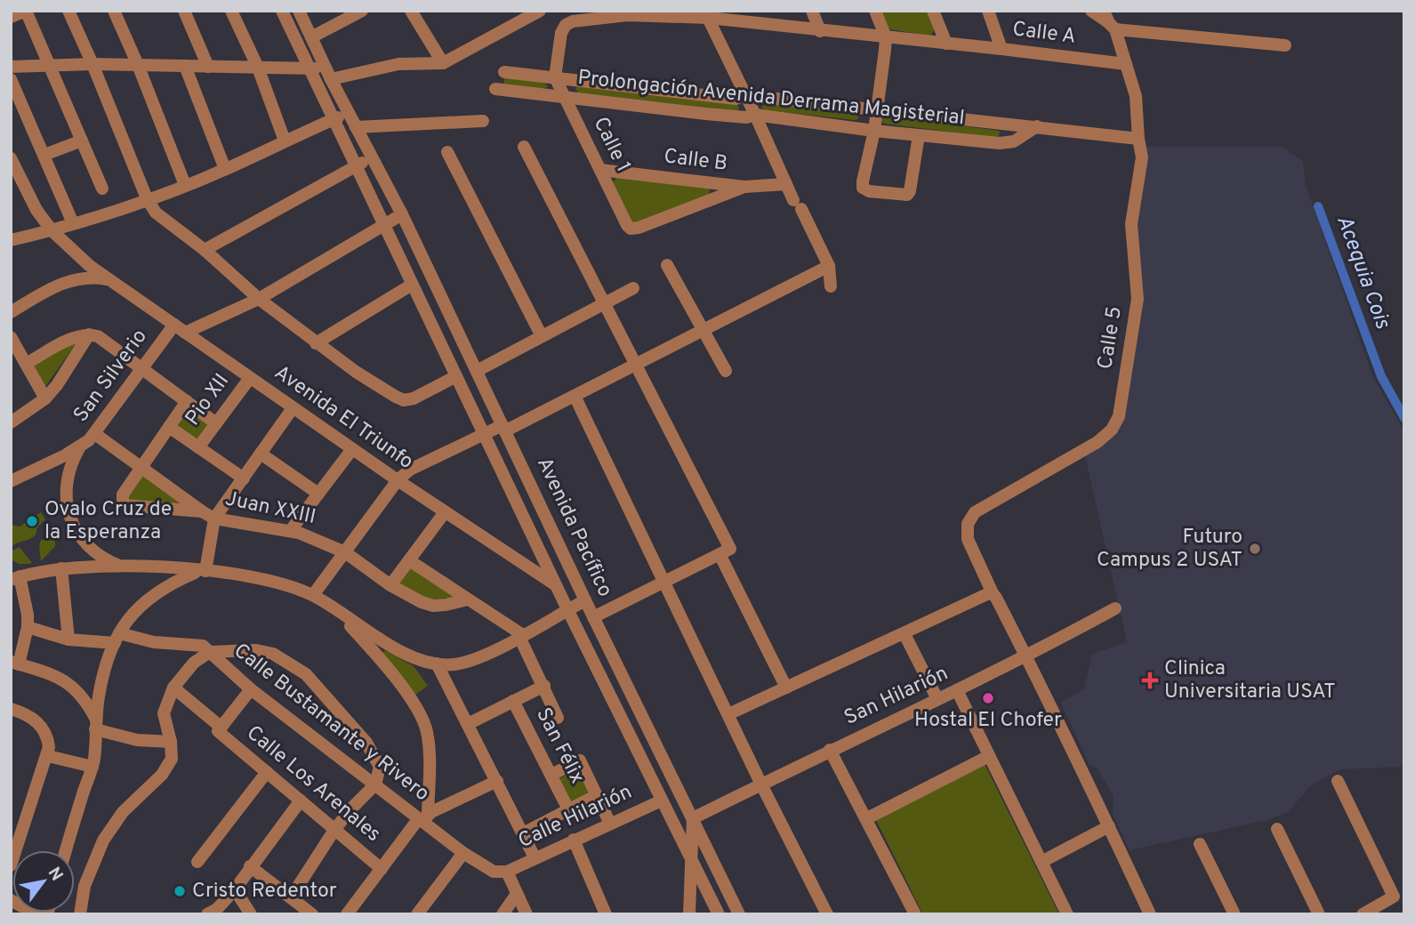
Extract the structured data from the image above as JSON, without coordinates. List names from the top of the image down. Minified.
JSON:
{"streets":{"street":["Calle A","Prolongación Avenida Derrama Magisterial","Calle 1","Calle B","Calle 5","San Silverio","Pio XII","Avenida El Triunfo","Juan XXIII","Avenida Pacífico","San Hilarión","Calle Bustamante y Rivero","San Félix","Calle Los Arenales","Calle Hilarión"]},"crossings":[["Calle A","Prolongación Avenida Derrama Magisterial"],["Calle A","Calle 1"],["Calle A","Calle 5"],["Prolongación Avenida Derrama Magisterial","Calle 1"],["Prolongación Avenida Derrama Magisterial","Calle 5"],["Calle 1","Calle B"],["Calle 5","San Hilarión"],["San Silverio","Avenida El Triunfo"],["Pio XII","Avenida El Triunfo"],["Avenida El Triunfo","Avenida Pacífico"],["Avenida Pacífico","San Hilarión"],["Avenida Pacífico","Calle Hilarión"],["Calle Bustamante y Rivero","Calle Hilarión"]],"water":["Acequia Cois"],"places":{"other":["Ovalo Cruz de la Esperanza","Futuro Campus 2 USAT","Hostal El Chofer","Cristo Redentor"],"health":["Clinica Universitaria USAT"]},"north":"top right"}
